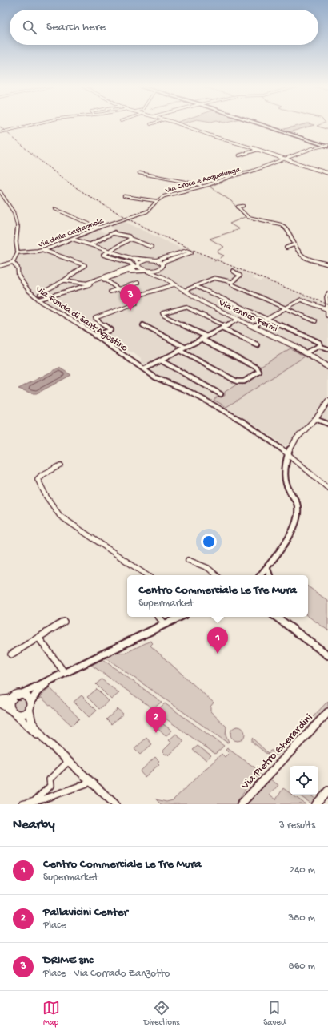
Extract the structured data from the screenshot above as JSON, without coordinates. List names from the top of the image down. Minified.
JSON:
{"streets":{"main road":["Via Pietro Gherardini"],"street":["Via Croce e Acqualunga","Via della Castagnola","Via Enrico Fermi","Via Fonda di Sant'Agostino"]},"crossings":[["Via Croce e Acqualunga","Via della Castagnola"]],"page":{"search":"Search here","pins":["3","1","2"],"popup":["Centro Commerciale Le Tre Mura","Supermarket"],"heading":["Nearby","3 results"],"list":[{"mark":"1","name":"Centro Commerciale Le Tre Mura","note":"Supermarket","value":"240 m"},{"mark":"2","name":"Pallavicini Center","note":"Place","value":"380 m"},{"mark":"3","name":"DRIME snc","note":"Place · Via Corrado Zanzotto","value":"860 m"}],"nav":["Map","Directions","Saved"]}}
